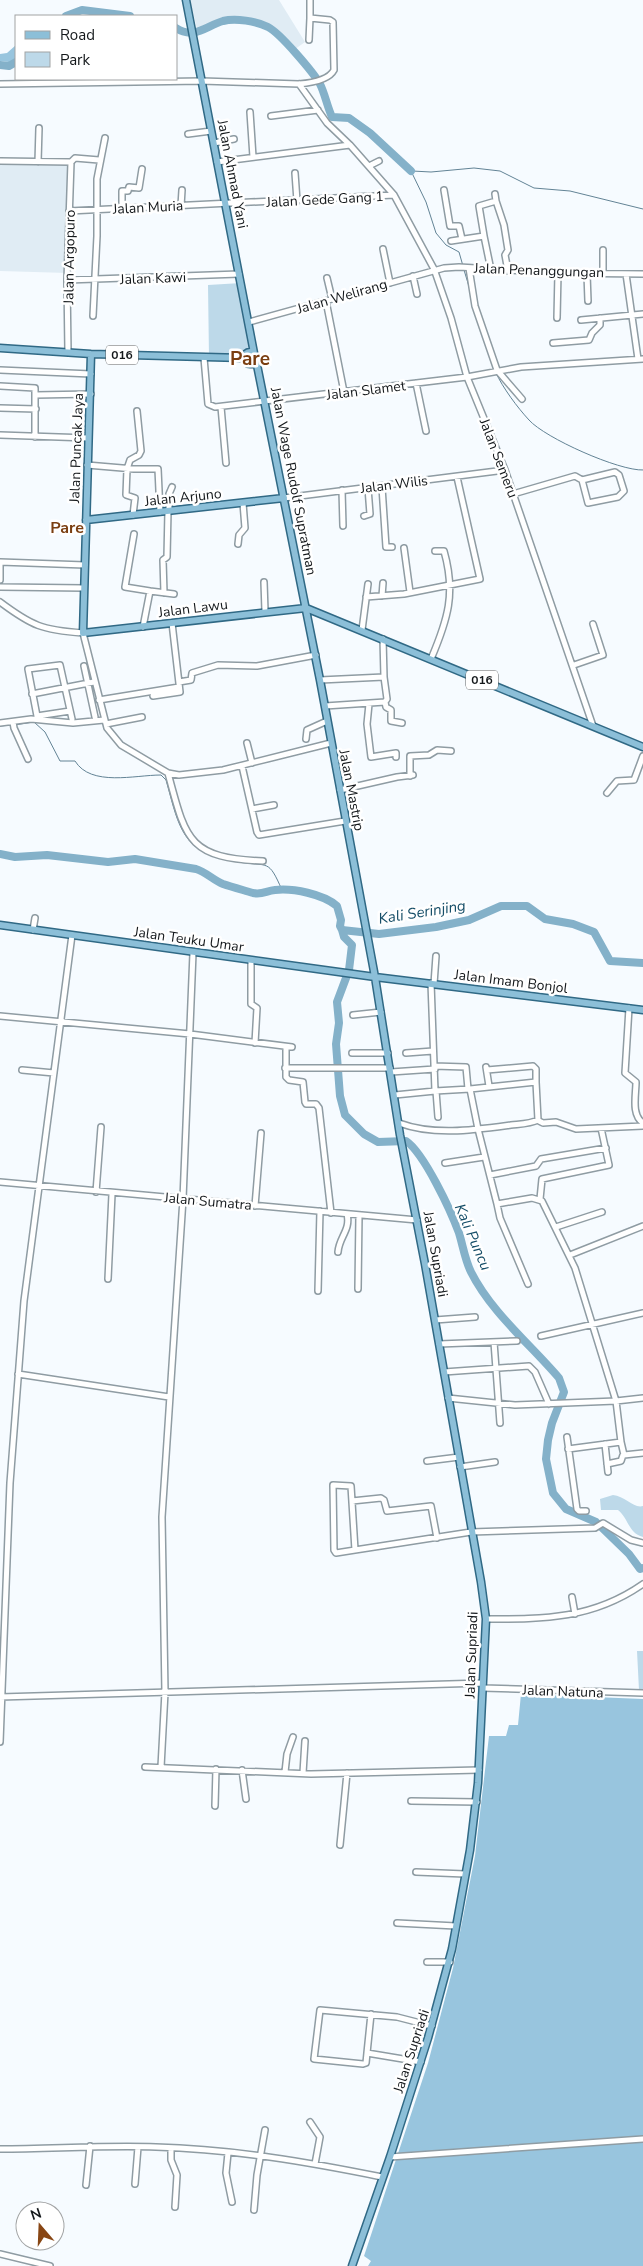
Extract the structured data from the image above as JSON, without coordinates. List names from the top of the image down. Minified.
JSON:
{"streets":{"main road":["Jalan Ahmad Yani","016","Jalan Puncak Jaya","Jalan Wage Rudolf Supratman","Jalan Arjuno","Jalan Lawu","Jalan Mastrip","Jalan Teuku Umar","Jalan Imam Bonjol","Jalan Supriadi"],"street":["Jalan Gede Gang 1","Jalan Muria","Jalan Argopuro","Jalan Penanggungan","Jalan Kawi","Jalan Welirang","Jalan Slamet","Jalan Semeru","Jalan Wilis","Jalan Sumatra","Jalan Natuna"]},"crossings":[["Jalan Ahmad Yani","Jalan Gede Gang 1"],["Jalan Ahmad Yani","Jalan Muria"],["Jalan Ahmad Yani","Jalan Kawi"],["Jalan Ahmad Yani","Jalan Welirang"],["Jalan Ahmad Yani","016"],["Jalan Ahmad Yani","Jalan Wage Rudolf Supratman"],["Jalan Gede Gang 1","Jalan Muria"],["Jalan Gede Gang 1","Jalan Semeru"],["Jalan Muria","Jalan Argopuro"],["Jalan Argopuro","Jalan Kawi"],["Jalan Argopuro","016"],["Jalan Penanggungan","Jalan Welirang"],["Jalan Penanggungan","Jalan Semeru"],["Jalan Welirang","Jalan Semeru"],["016","Jalan Puncak Jaya"],["016","Jalan Semeru"],["016","Jalan Wage Rudolf Supratman"],["016","Jalan Lawu"],["016","Jalan Mastrip"],["Jalan Slamet","Jalan Semeru"],["Jalan Slamet","Jalan Wage Rudolf Supratman"],["Jalan Puncak Jaya","Jalan Arjuno"],["Jalan Puncak Jaya","Jalan Lawu"],["Jalan Semeru","Jalan Wilis"],["Jalan Wage Rudolf Supratman","Jalan Wilis"],["Jalan Wage Rudolf Supratman","Jalan Arjuno"],["Jalan Wage Rudolf Supratman","Jalan Lawu"],["Jalan Wage Rudolf Supratman","Jalan Mastrip"],["Jalan Wilis","Jalan Arjuno"],["Jalan Lawu","Jalan Mastrip"],["Jalan Mastrip","Jalan Teuku Umar"],["Jalan Mastrip","Jalan Imam Bonjol"],["Jalan Mastrip","Jalan Supriadi"],["Jalan Teuku Umar","Jalan Imam Bonjol"],["Jalan Teuku Umar","Jalan Supriadi"],["Jalan Imam Bonjol","Jalan Supriadi"],["Jalan Sumatra","Jalan Supriadi"],["Jalan Supriadi","Jalan Natuna"]],"districts":["Pare","Pare"],"water":["Kali Serinjing","Kali Puncu"],"legend":["Road","Park"],"north":"top"}
